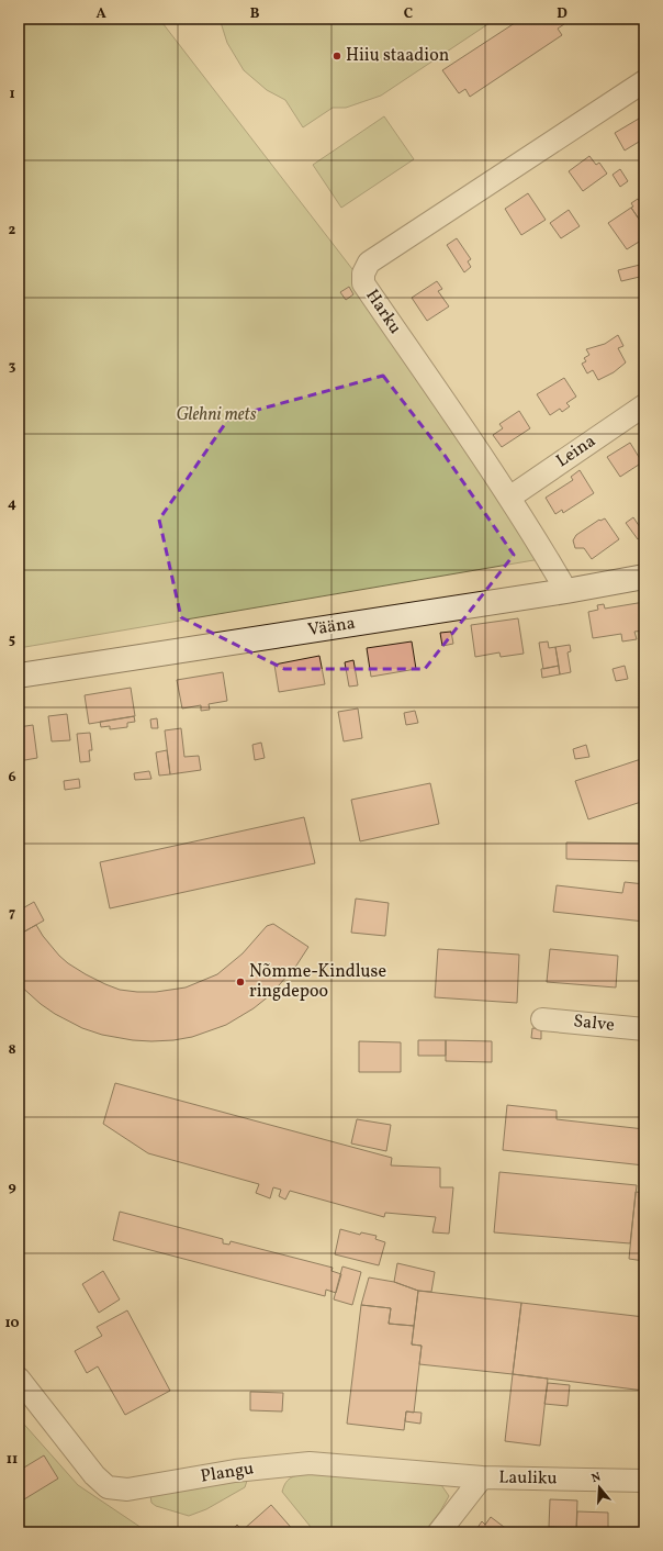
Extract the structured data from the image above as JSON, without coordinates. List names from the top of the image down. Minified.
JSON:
{"streets":{"street":["Harku","Leina","Vääna","Salve","Plangu","Lauliku"]},"crossings":[["Harku","Leina"],["Harku","Vääna"],["Plangu","Lauliku"]],"parks":["Glehni mets"],"places":["Hiiu staadion","Nõmme-Kindluse ringdepoo"],"north":"top","grid":{"columns":["A","B","C","D"],"rows":["1","2","3","4","5","6","7","8","9","10","11"]}}
